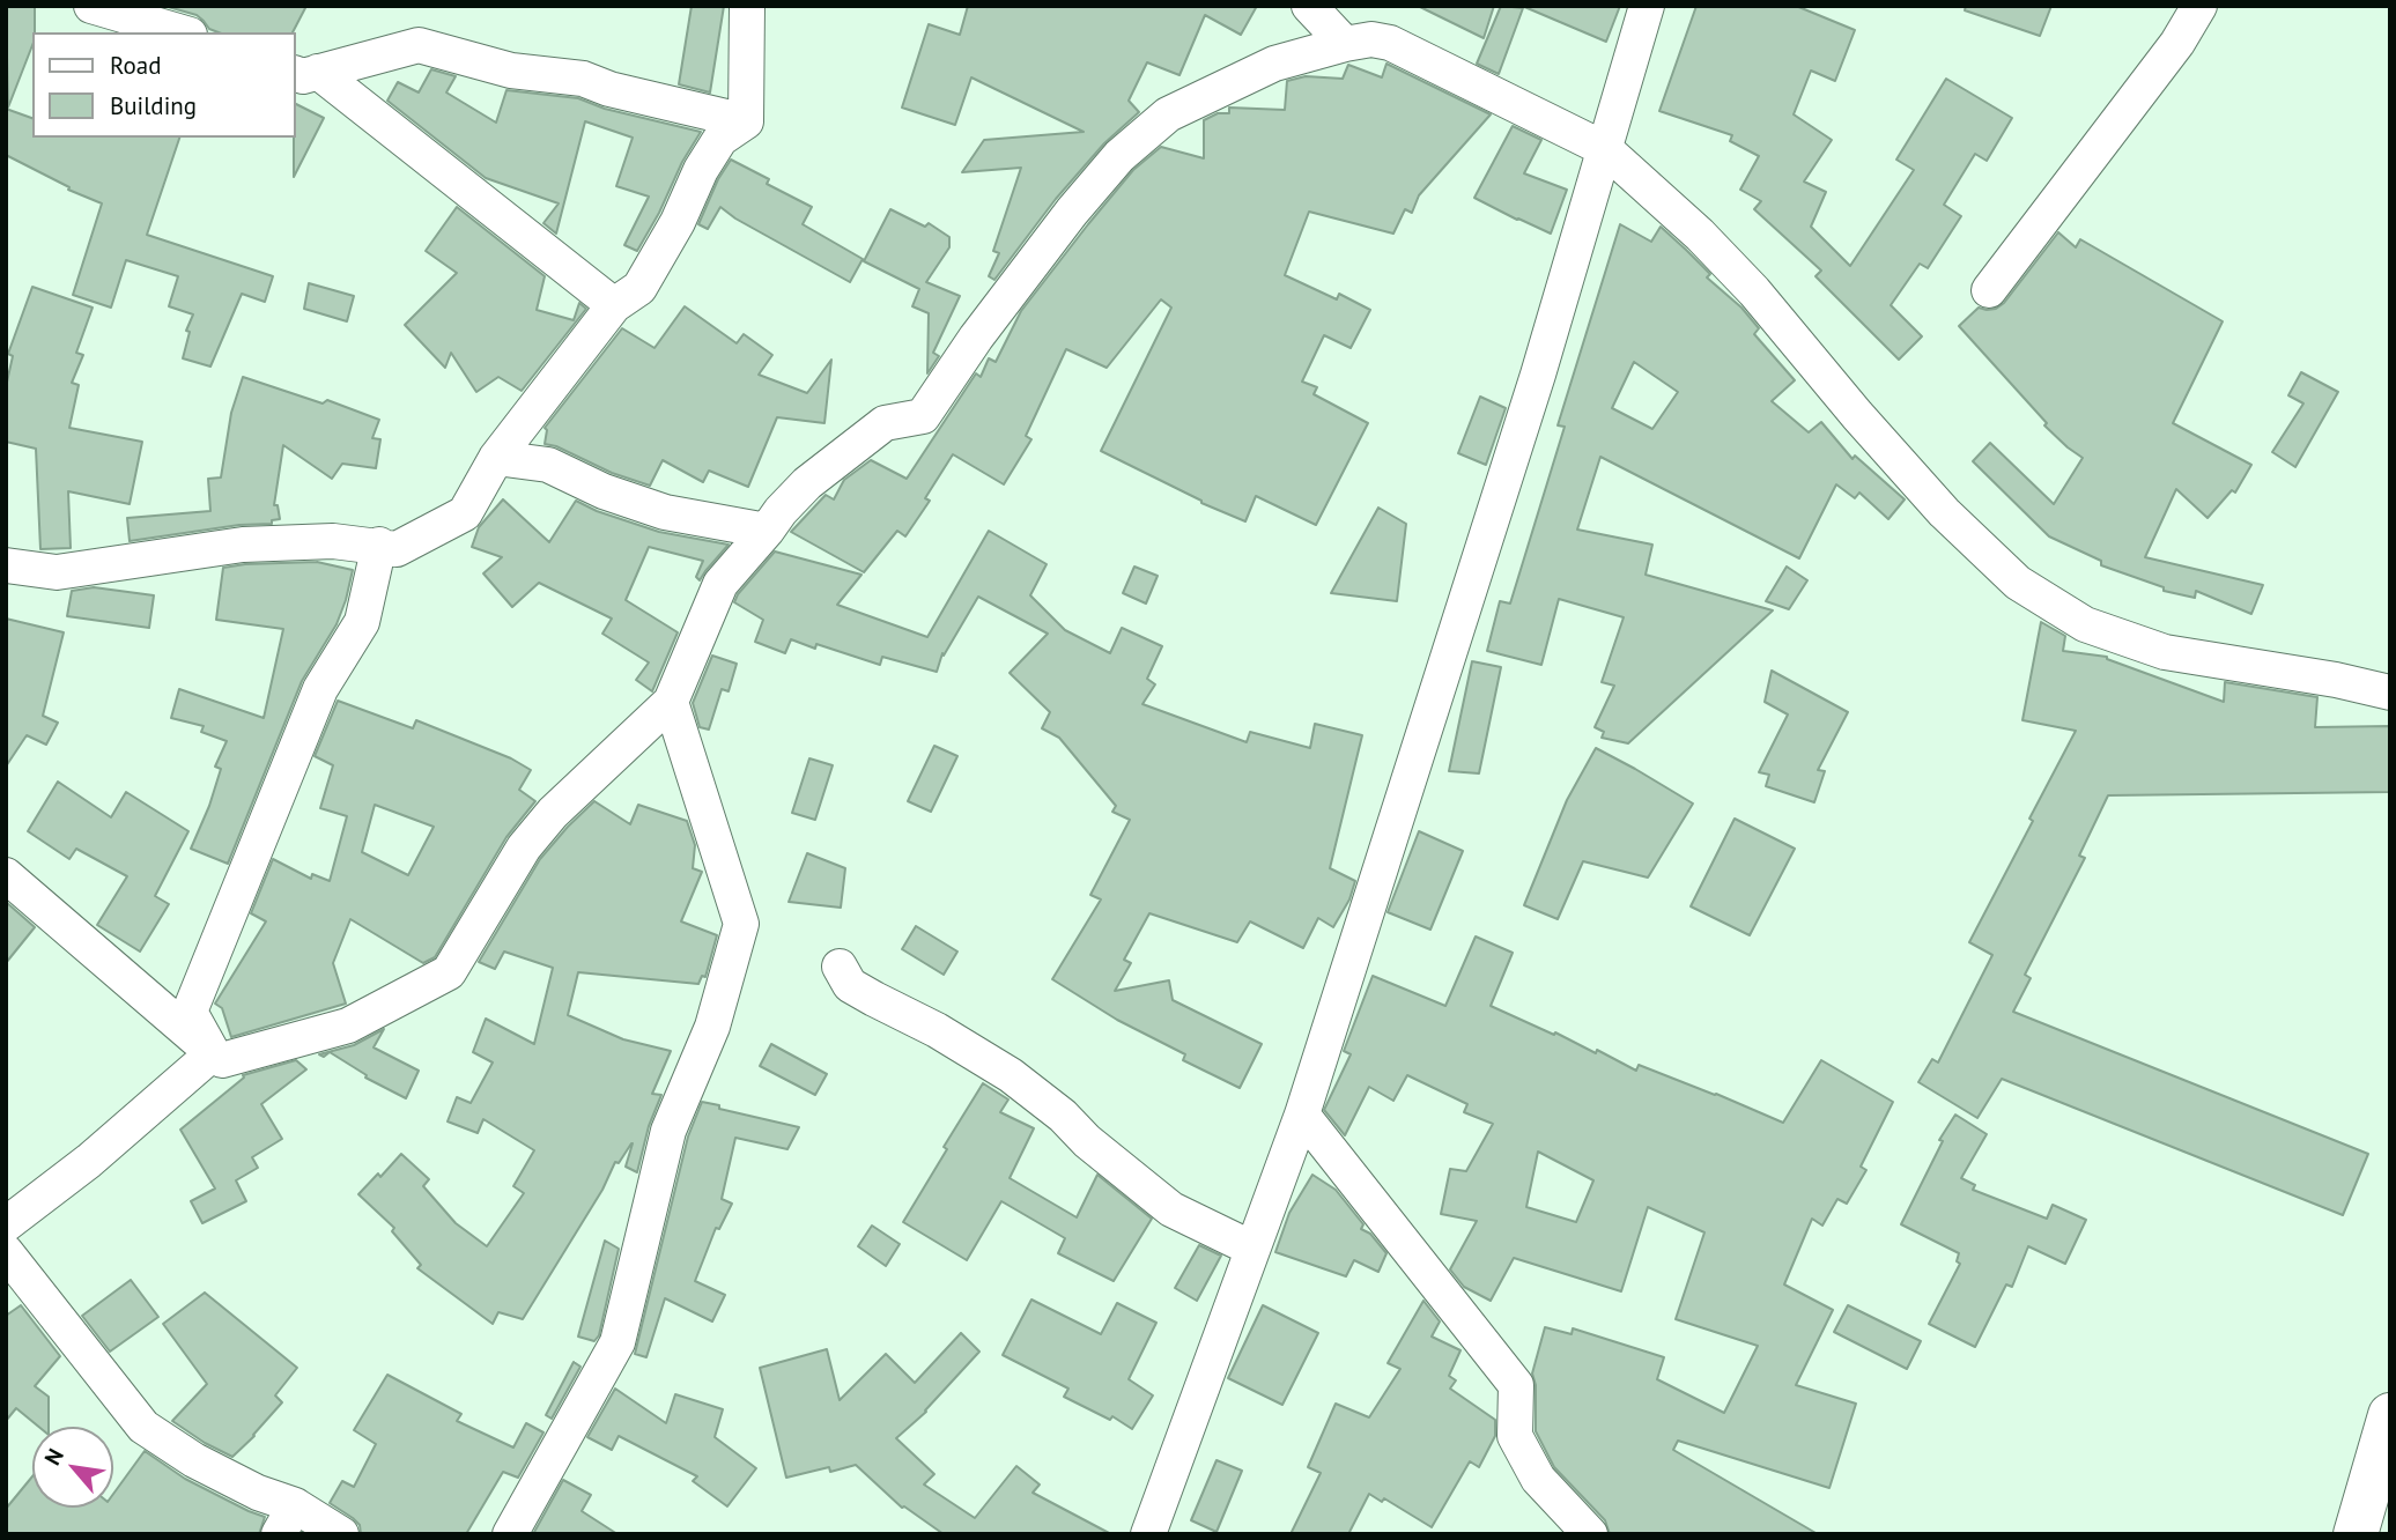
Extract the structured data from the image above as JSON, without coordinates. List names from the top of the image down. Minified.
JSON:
{"legend":["Road","Building"],"north":"top left"}
